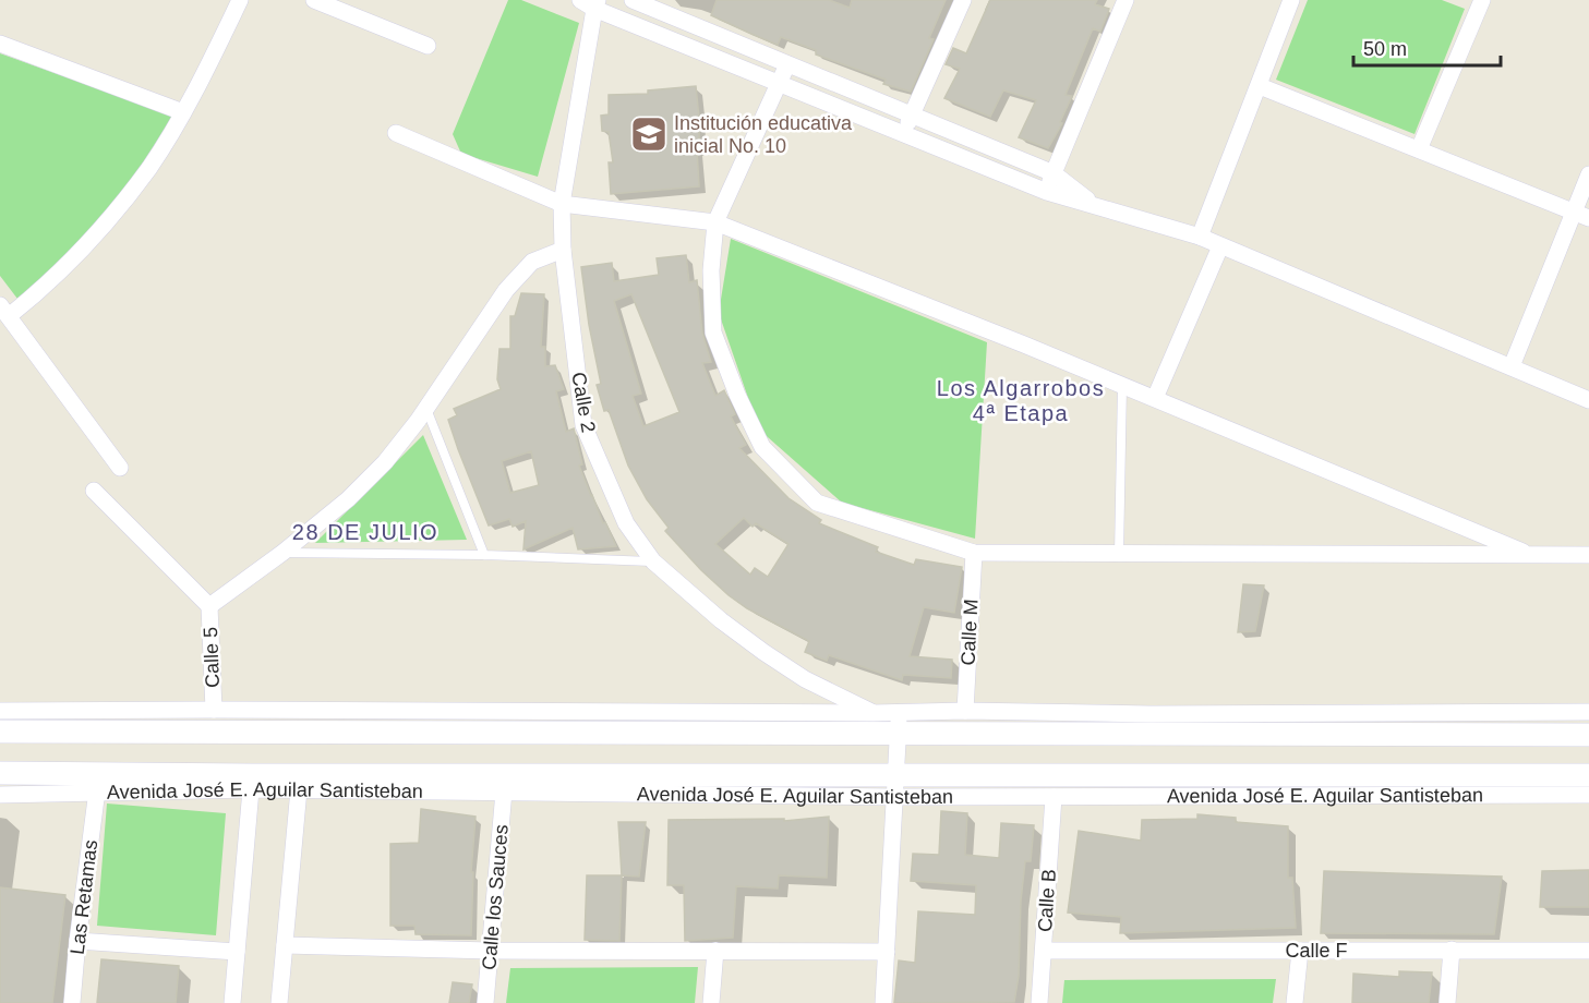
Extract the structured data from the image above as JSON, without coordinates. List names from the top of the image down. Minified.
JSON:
{"streets":{"main road":["Avenida José E. Aguilar Santisteban"],"street":["Calle 2","Calle M","Calle 5","Las Retamas","Calle los Sauces","Calle B","Calle F"]},"crossings":[["Avenida José E. Aguilar Santisteban","Las Retamas"],["Avenida José E. Aguilar Santisteban","Calle los Sauces"],["Avenida José E. Aguilar Santisteban","Calle B"],["Calle B","Calle F"]],"districts":["Los Algarrobos 4ª Etapa","28 DE JULIO"],"places":{"school or university":["Institución educativa inicial No. 10"]},"scale_bar":"50 m"}
